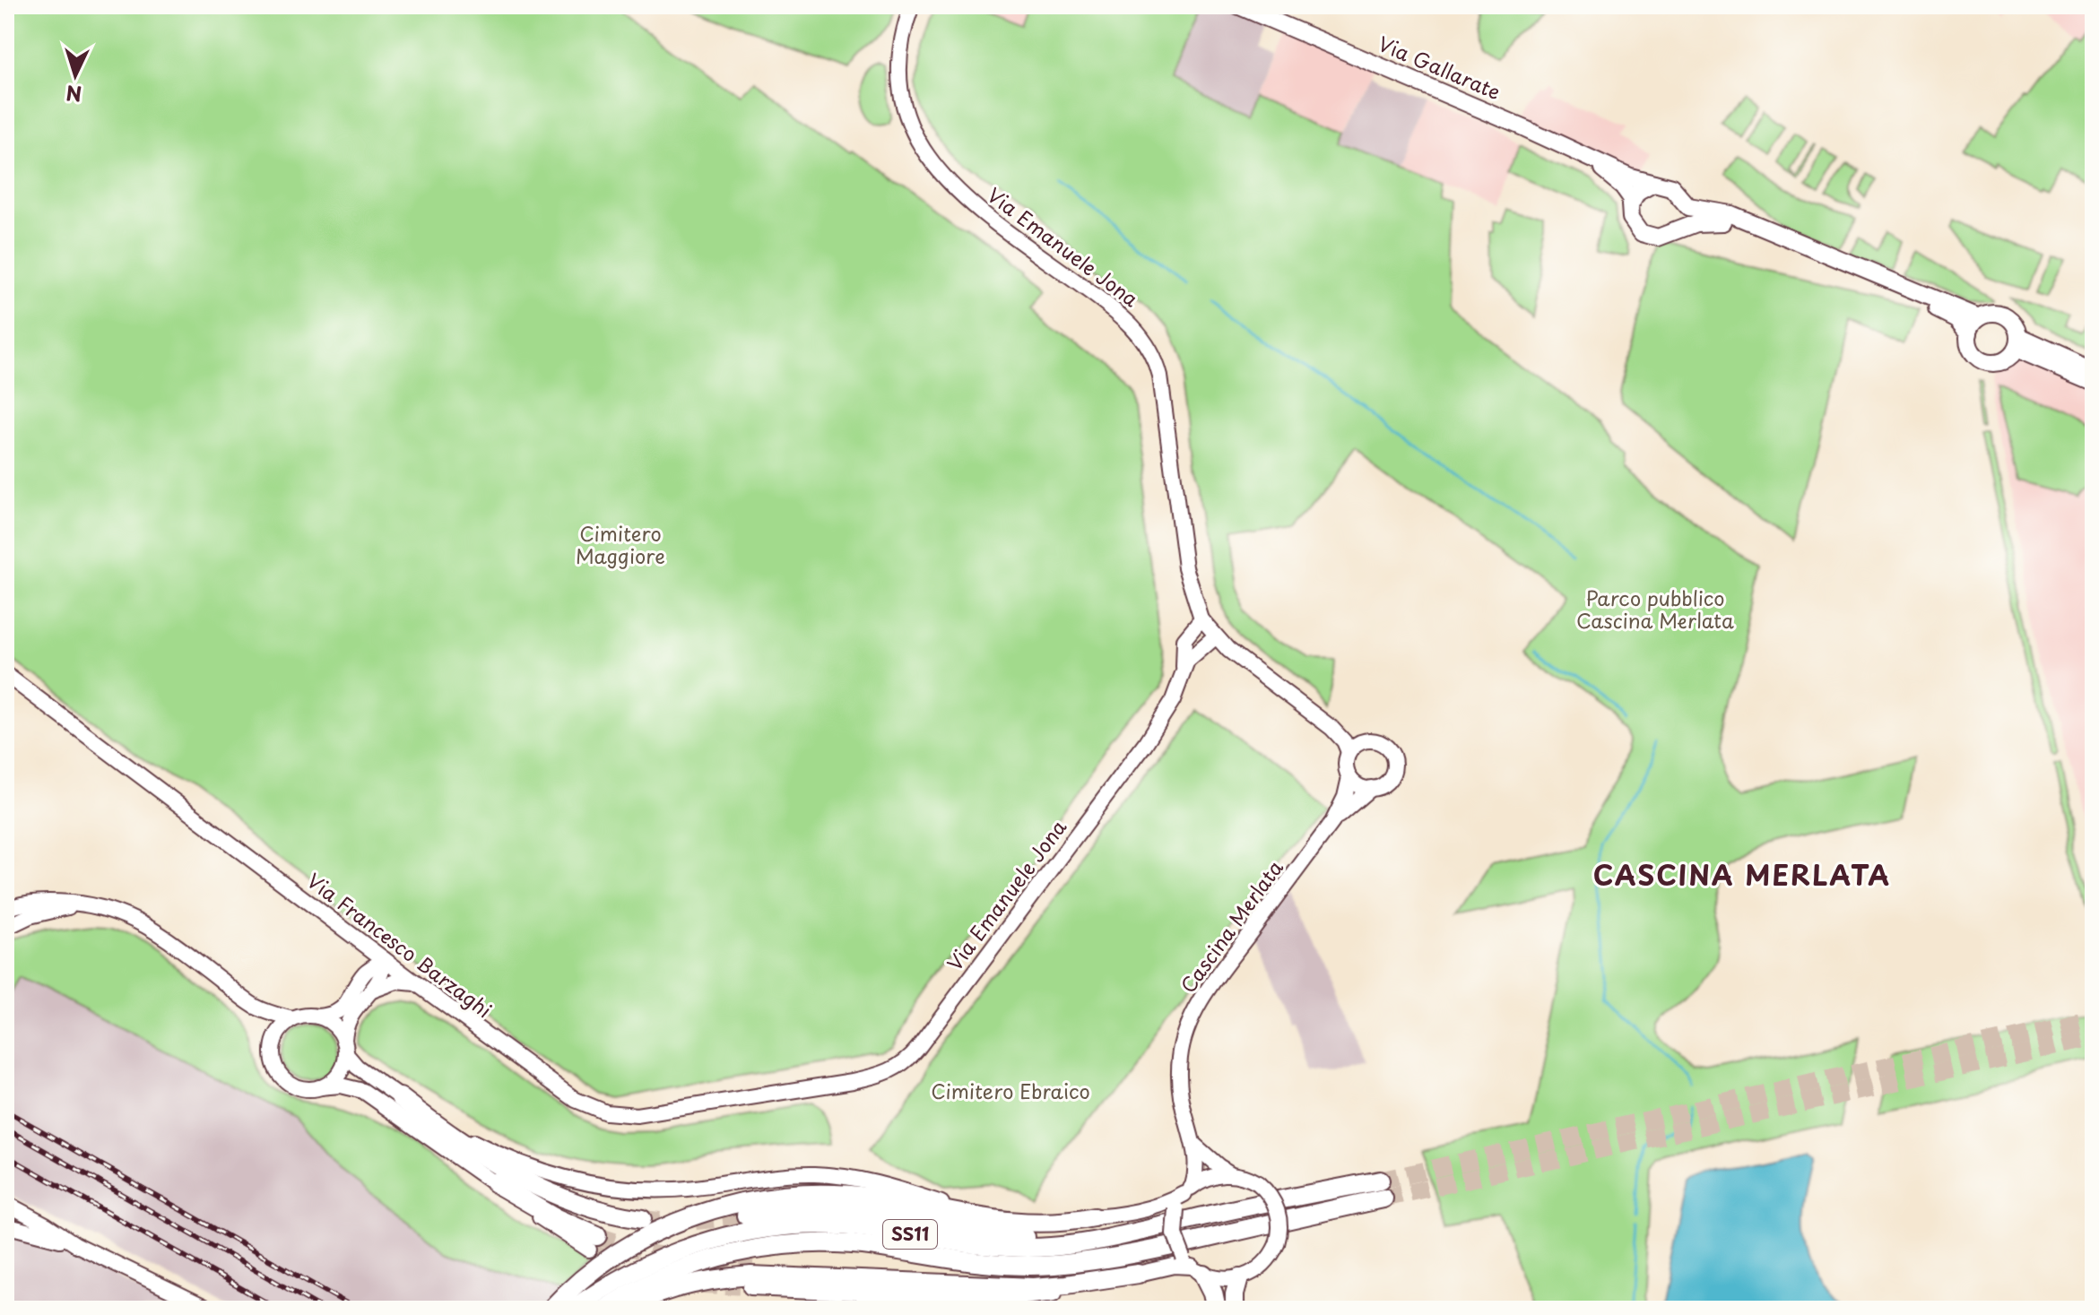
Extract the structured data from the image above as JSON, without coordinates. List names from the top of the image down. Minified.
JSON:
{"streets":{"highway":["SS11"],"main road":["Via Gallarate"],"street":["Via Emanuele Jona","Cascina Merlata","Via Francesco Barzaghi"]},"crossings":[["Via Emanuele Jona","Via Francesco Barzaghi"]],"districts":["CASCINA MERLATA"],"parks":["Cimitero Maggiore","Parco pubblico Cascina Merlata","Cimitero Ebraico"],"north":"bottom"}
